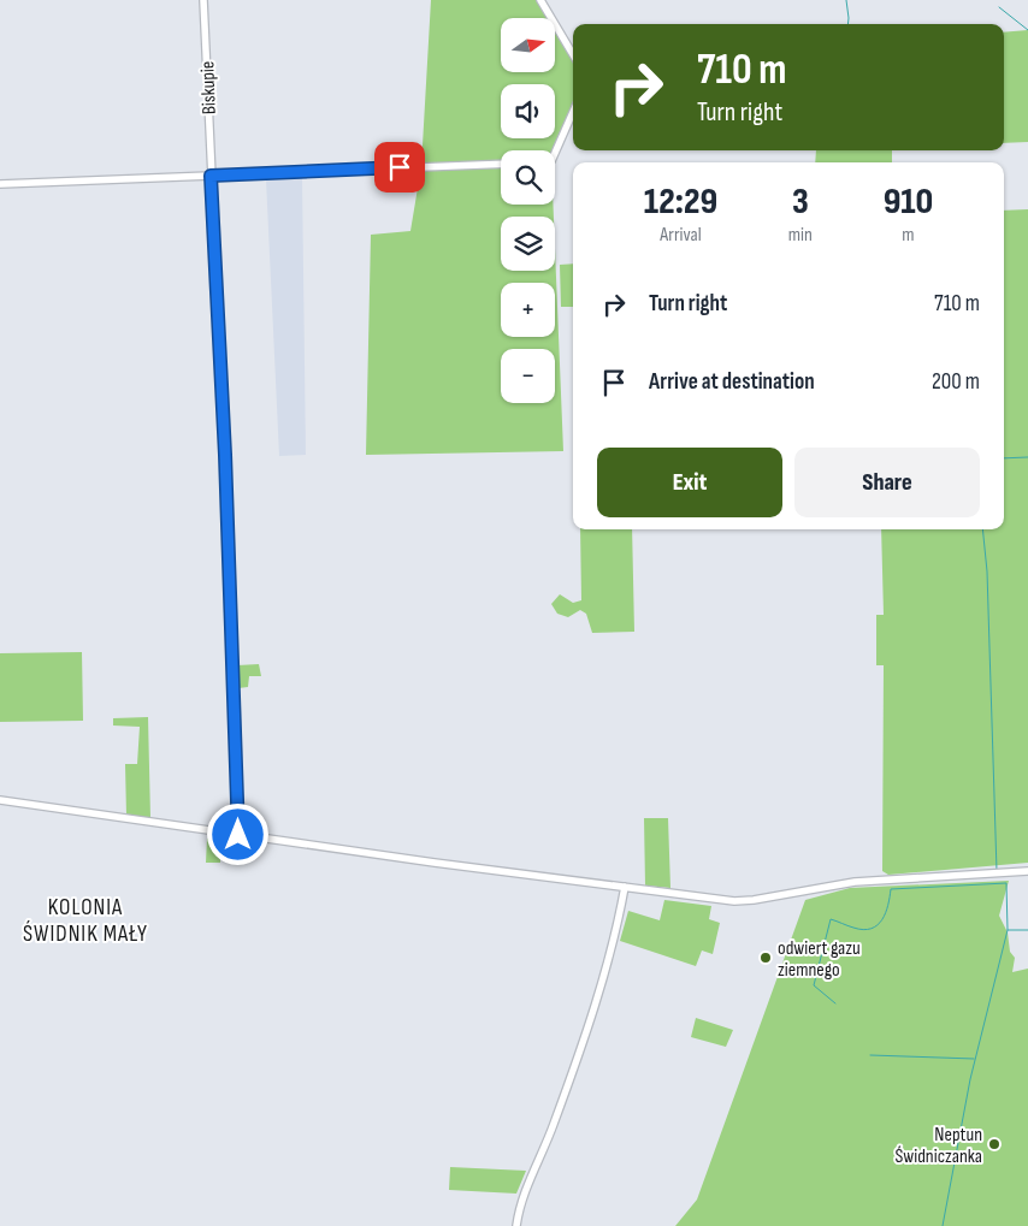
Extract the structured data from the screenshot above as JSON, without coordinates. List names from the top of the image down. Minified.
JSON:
{"streets":{"street":["Biskupie"]},"districts":["KOLONIA ŚWIDNIK MAŁY"],"places":["odwiert gazu ziemnego","Neptun Świdniczanka"],"north":"right","page":{"map_buttons":["+","−"],"turn":["710 m","Turn right"],"eta":["12:29","Arrival","3","min","910","m"],"list":[{"name":"Turn right","value":"710 m"},{"name":"Arrive at destination","value":"200 m"}],"buttons":["Exit","Share"]}}
